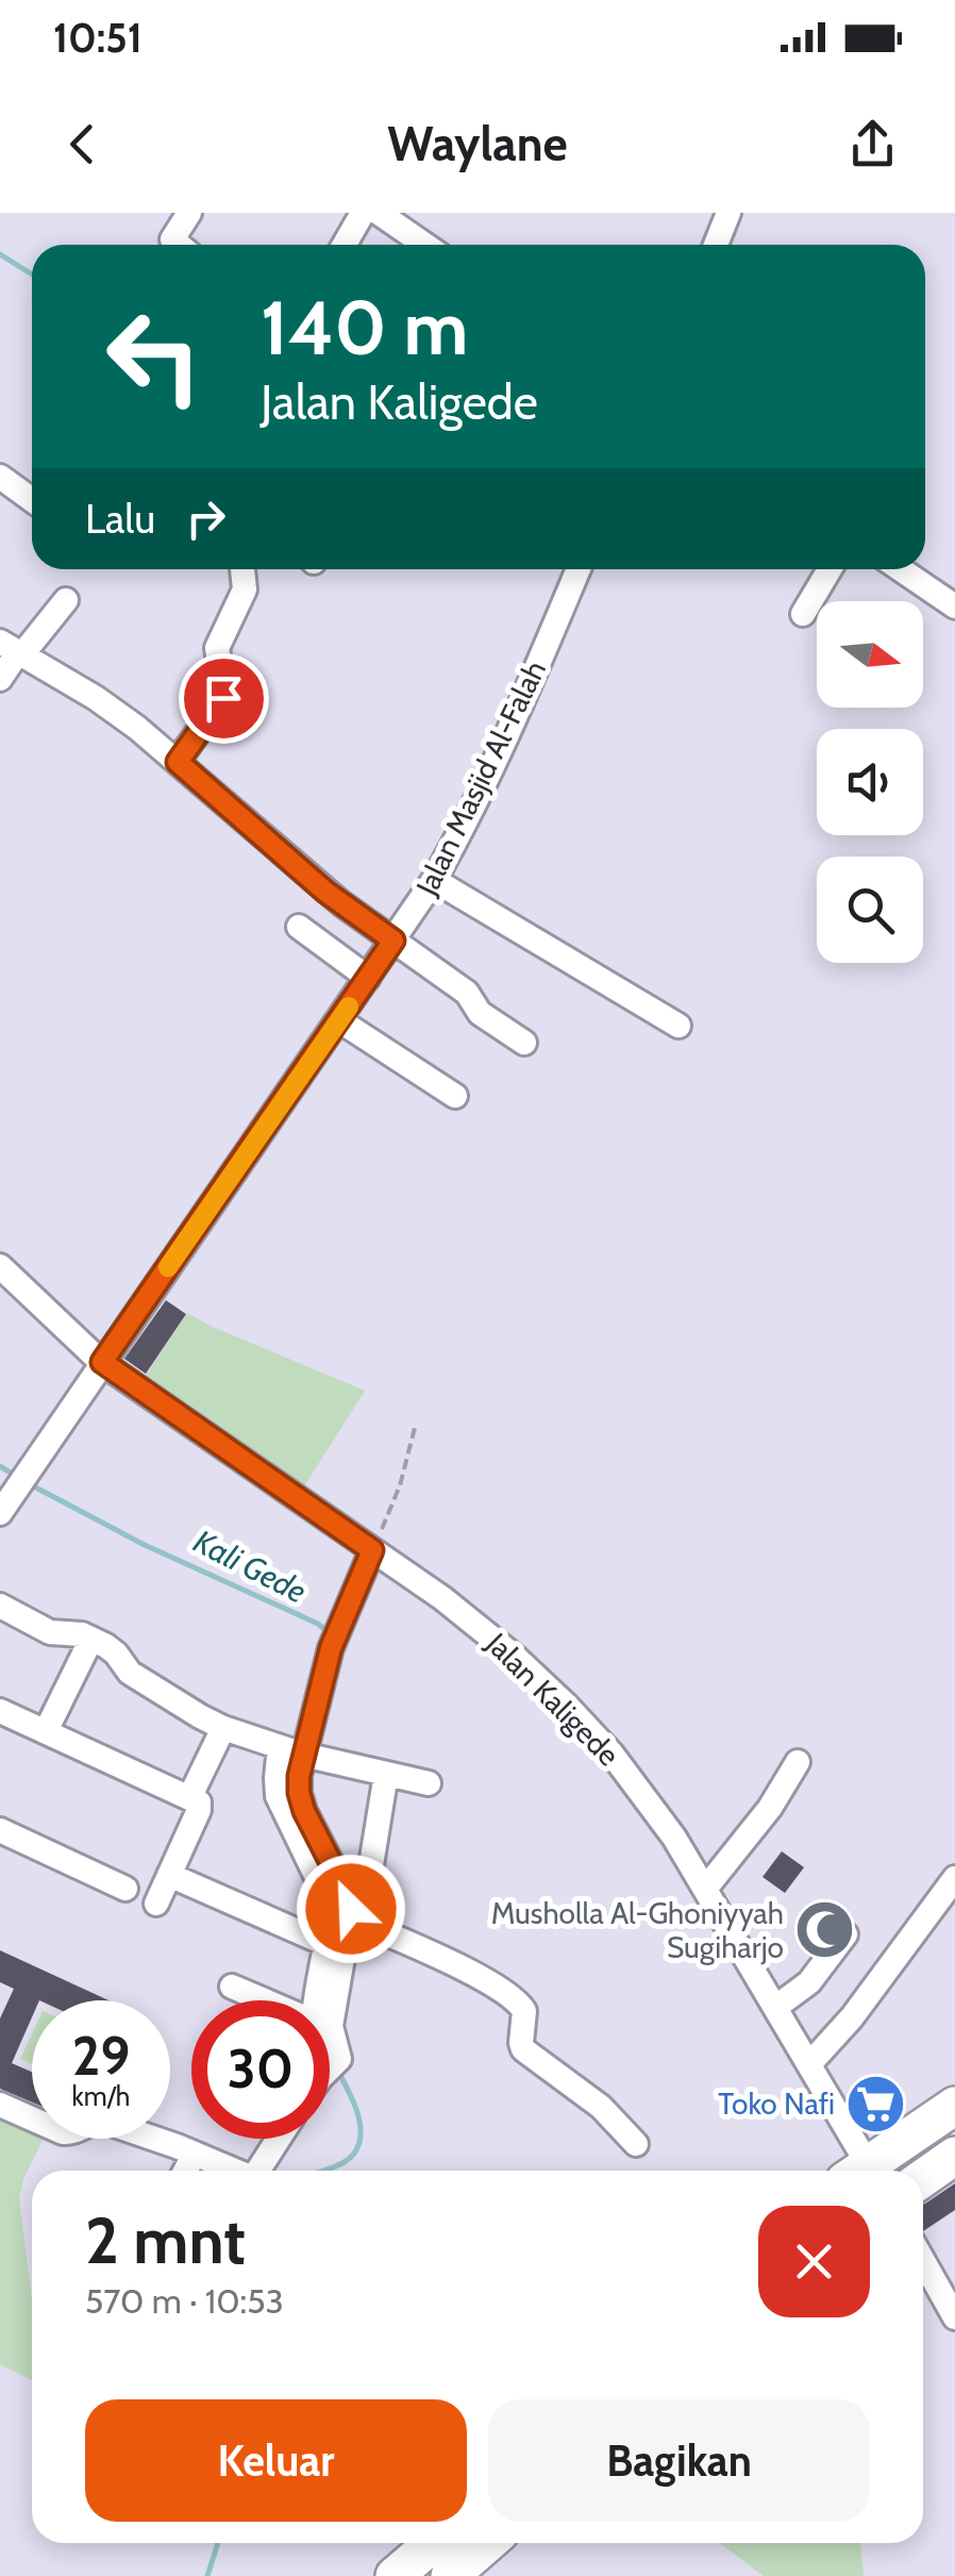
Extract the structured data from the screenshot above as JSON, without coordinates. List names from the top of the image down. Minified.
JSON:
{"streets":{"street":["Jalan Masjid Al-Falah","Jalan Kaligede"]},"crossings":[["Jalan Masjid Al-Falah","Jalan Kaligede"]],"water":["Kali Gede"],"places":{"mosque":["Musholla Al-Ghoniyyah Sugiharjo"],"supermarket":["Toko Nafi"]},"north":"right","page":{"status":"10:51","header":"Waylane","turn":["140 m","Jalan Kaligede"],"then":"Lalu","speed":"29 km/h","limit":"30","heading":["2 mnt","570 m · 10:53"],"buttons":["Keluar","Bagikan"]}}
